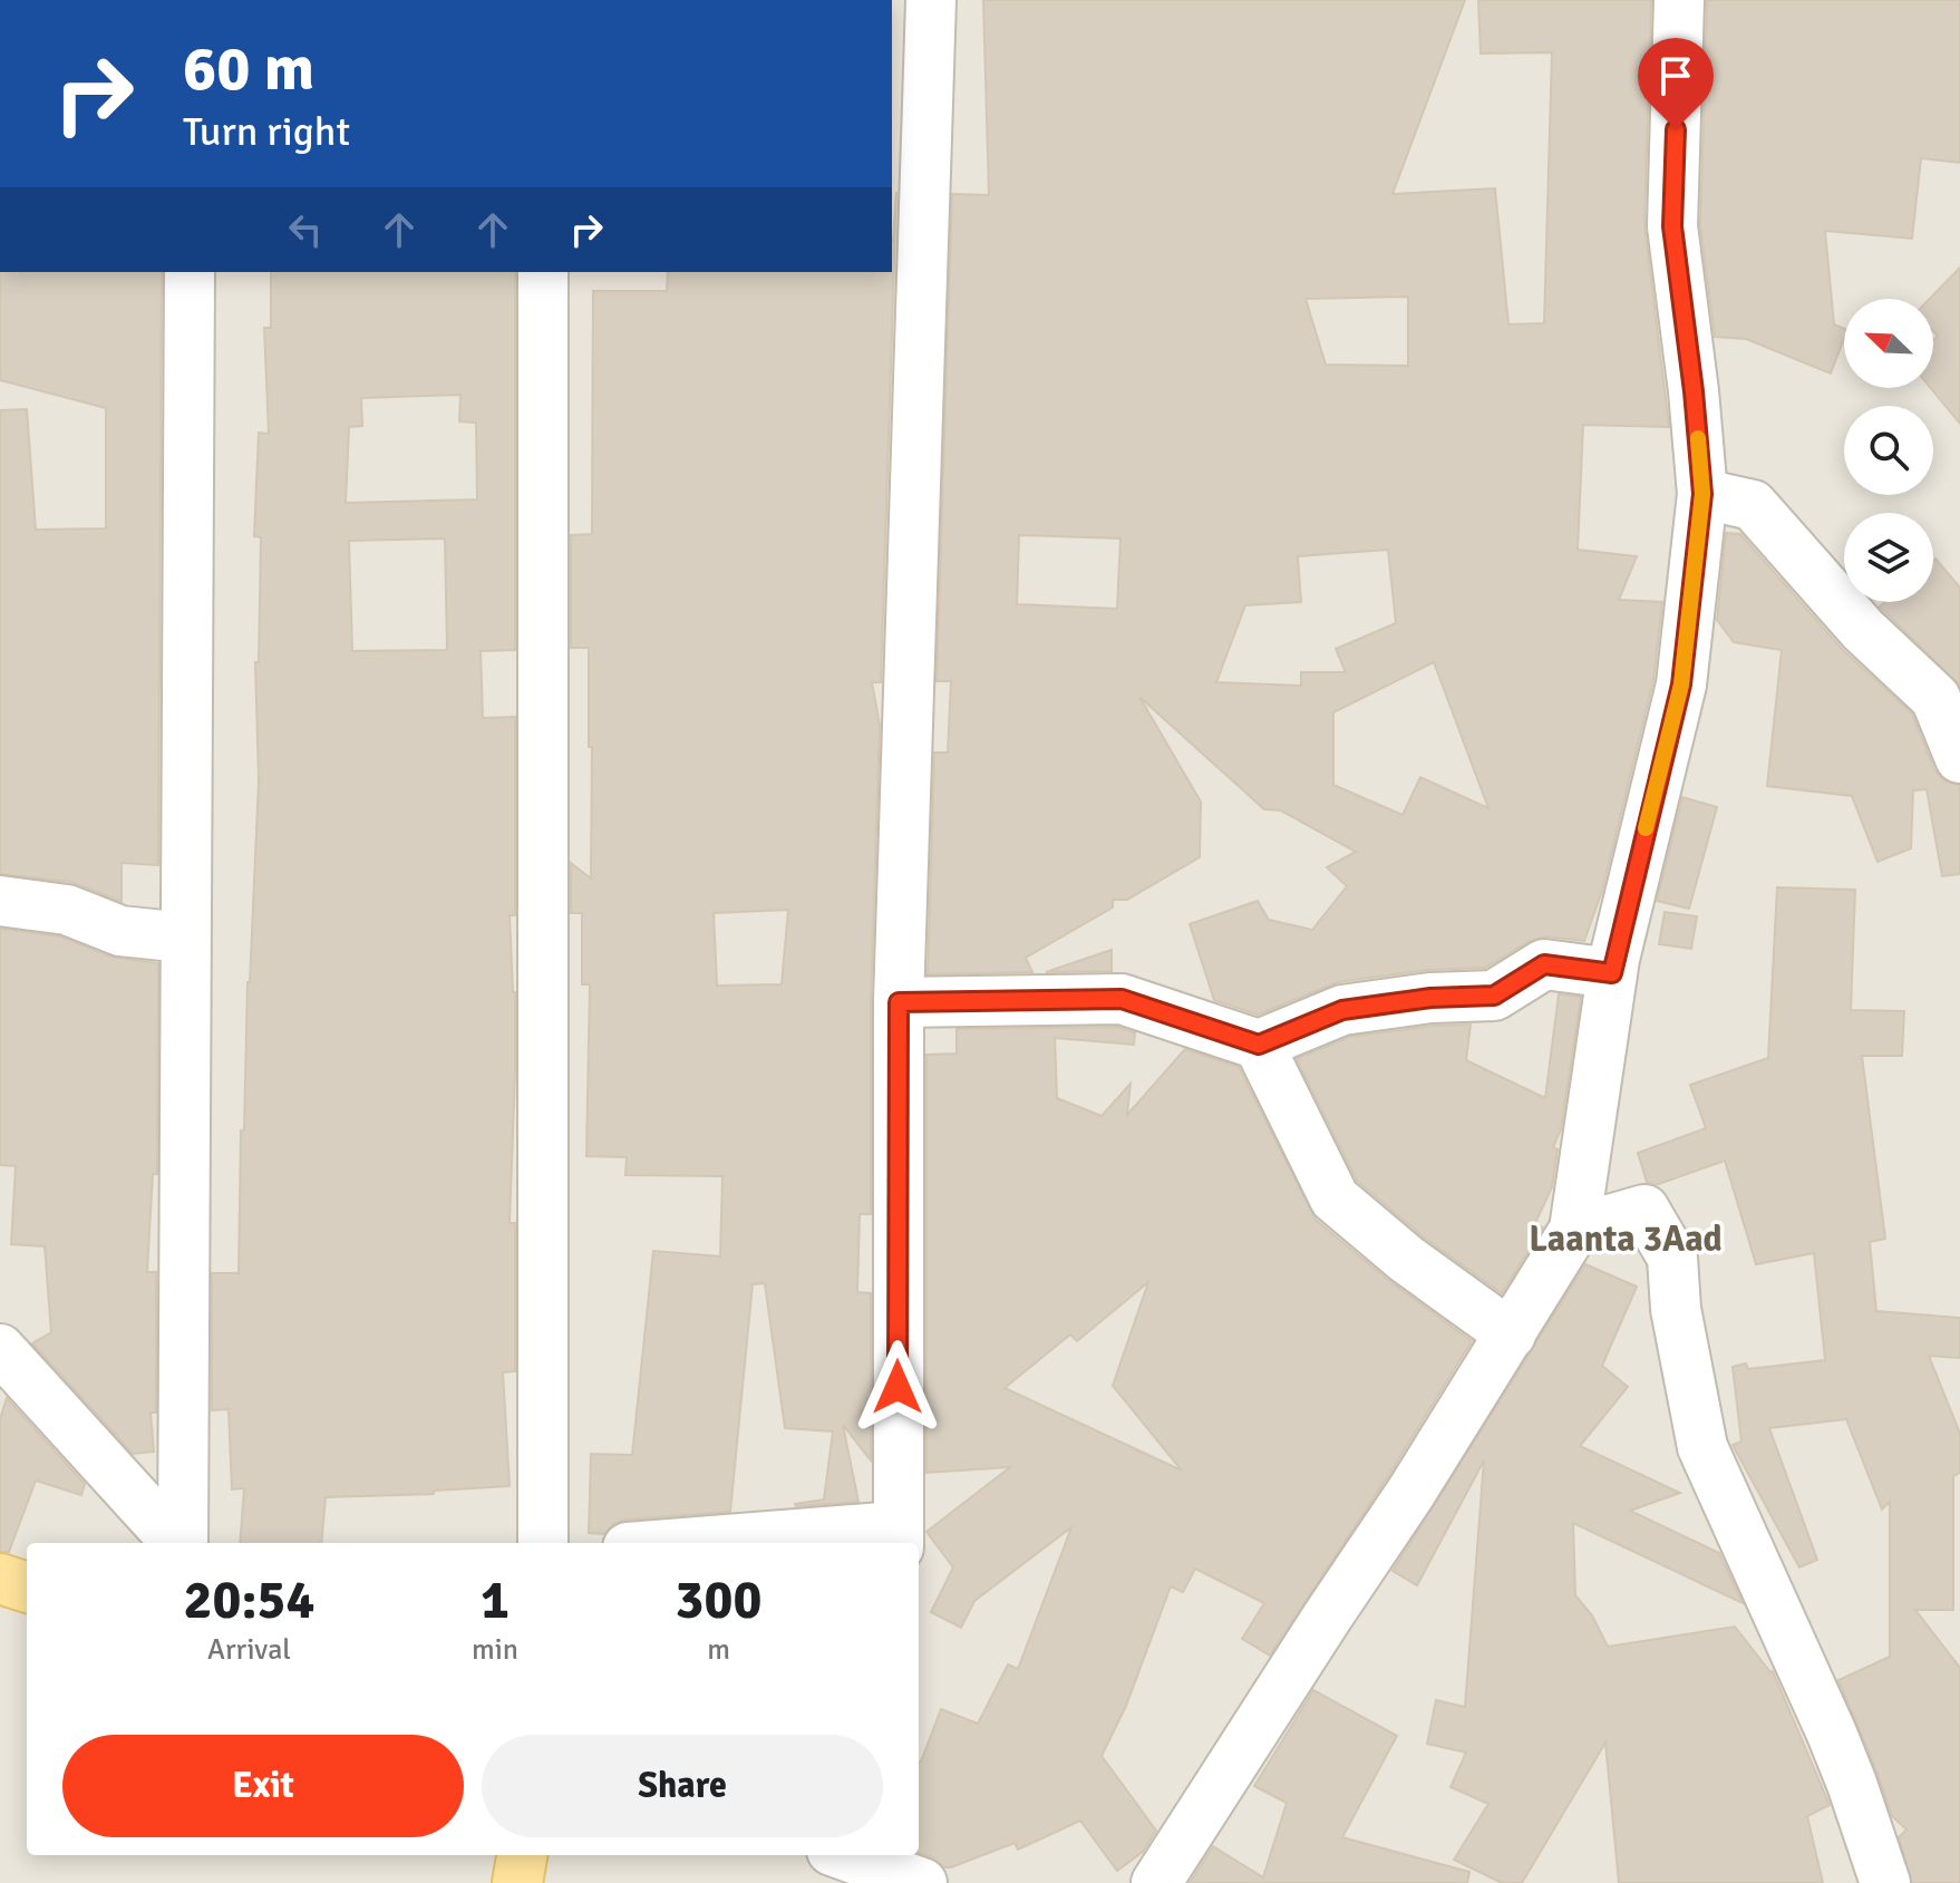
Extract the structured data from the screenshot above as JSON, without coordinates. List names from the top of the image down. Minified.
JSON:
{"districts":["Laanta 3Aad"],"north":"top left","page":{"turn":["60 m","Turn right"],"eta":["20:54","Arrival","1","min","300","m"],"buttons":["Exit","Share"]}}
